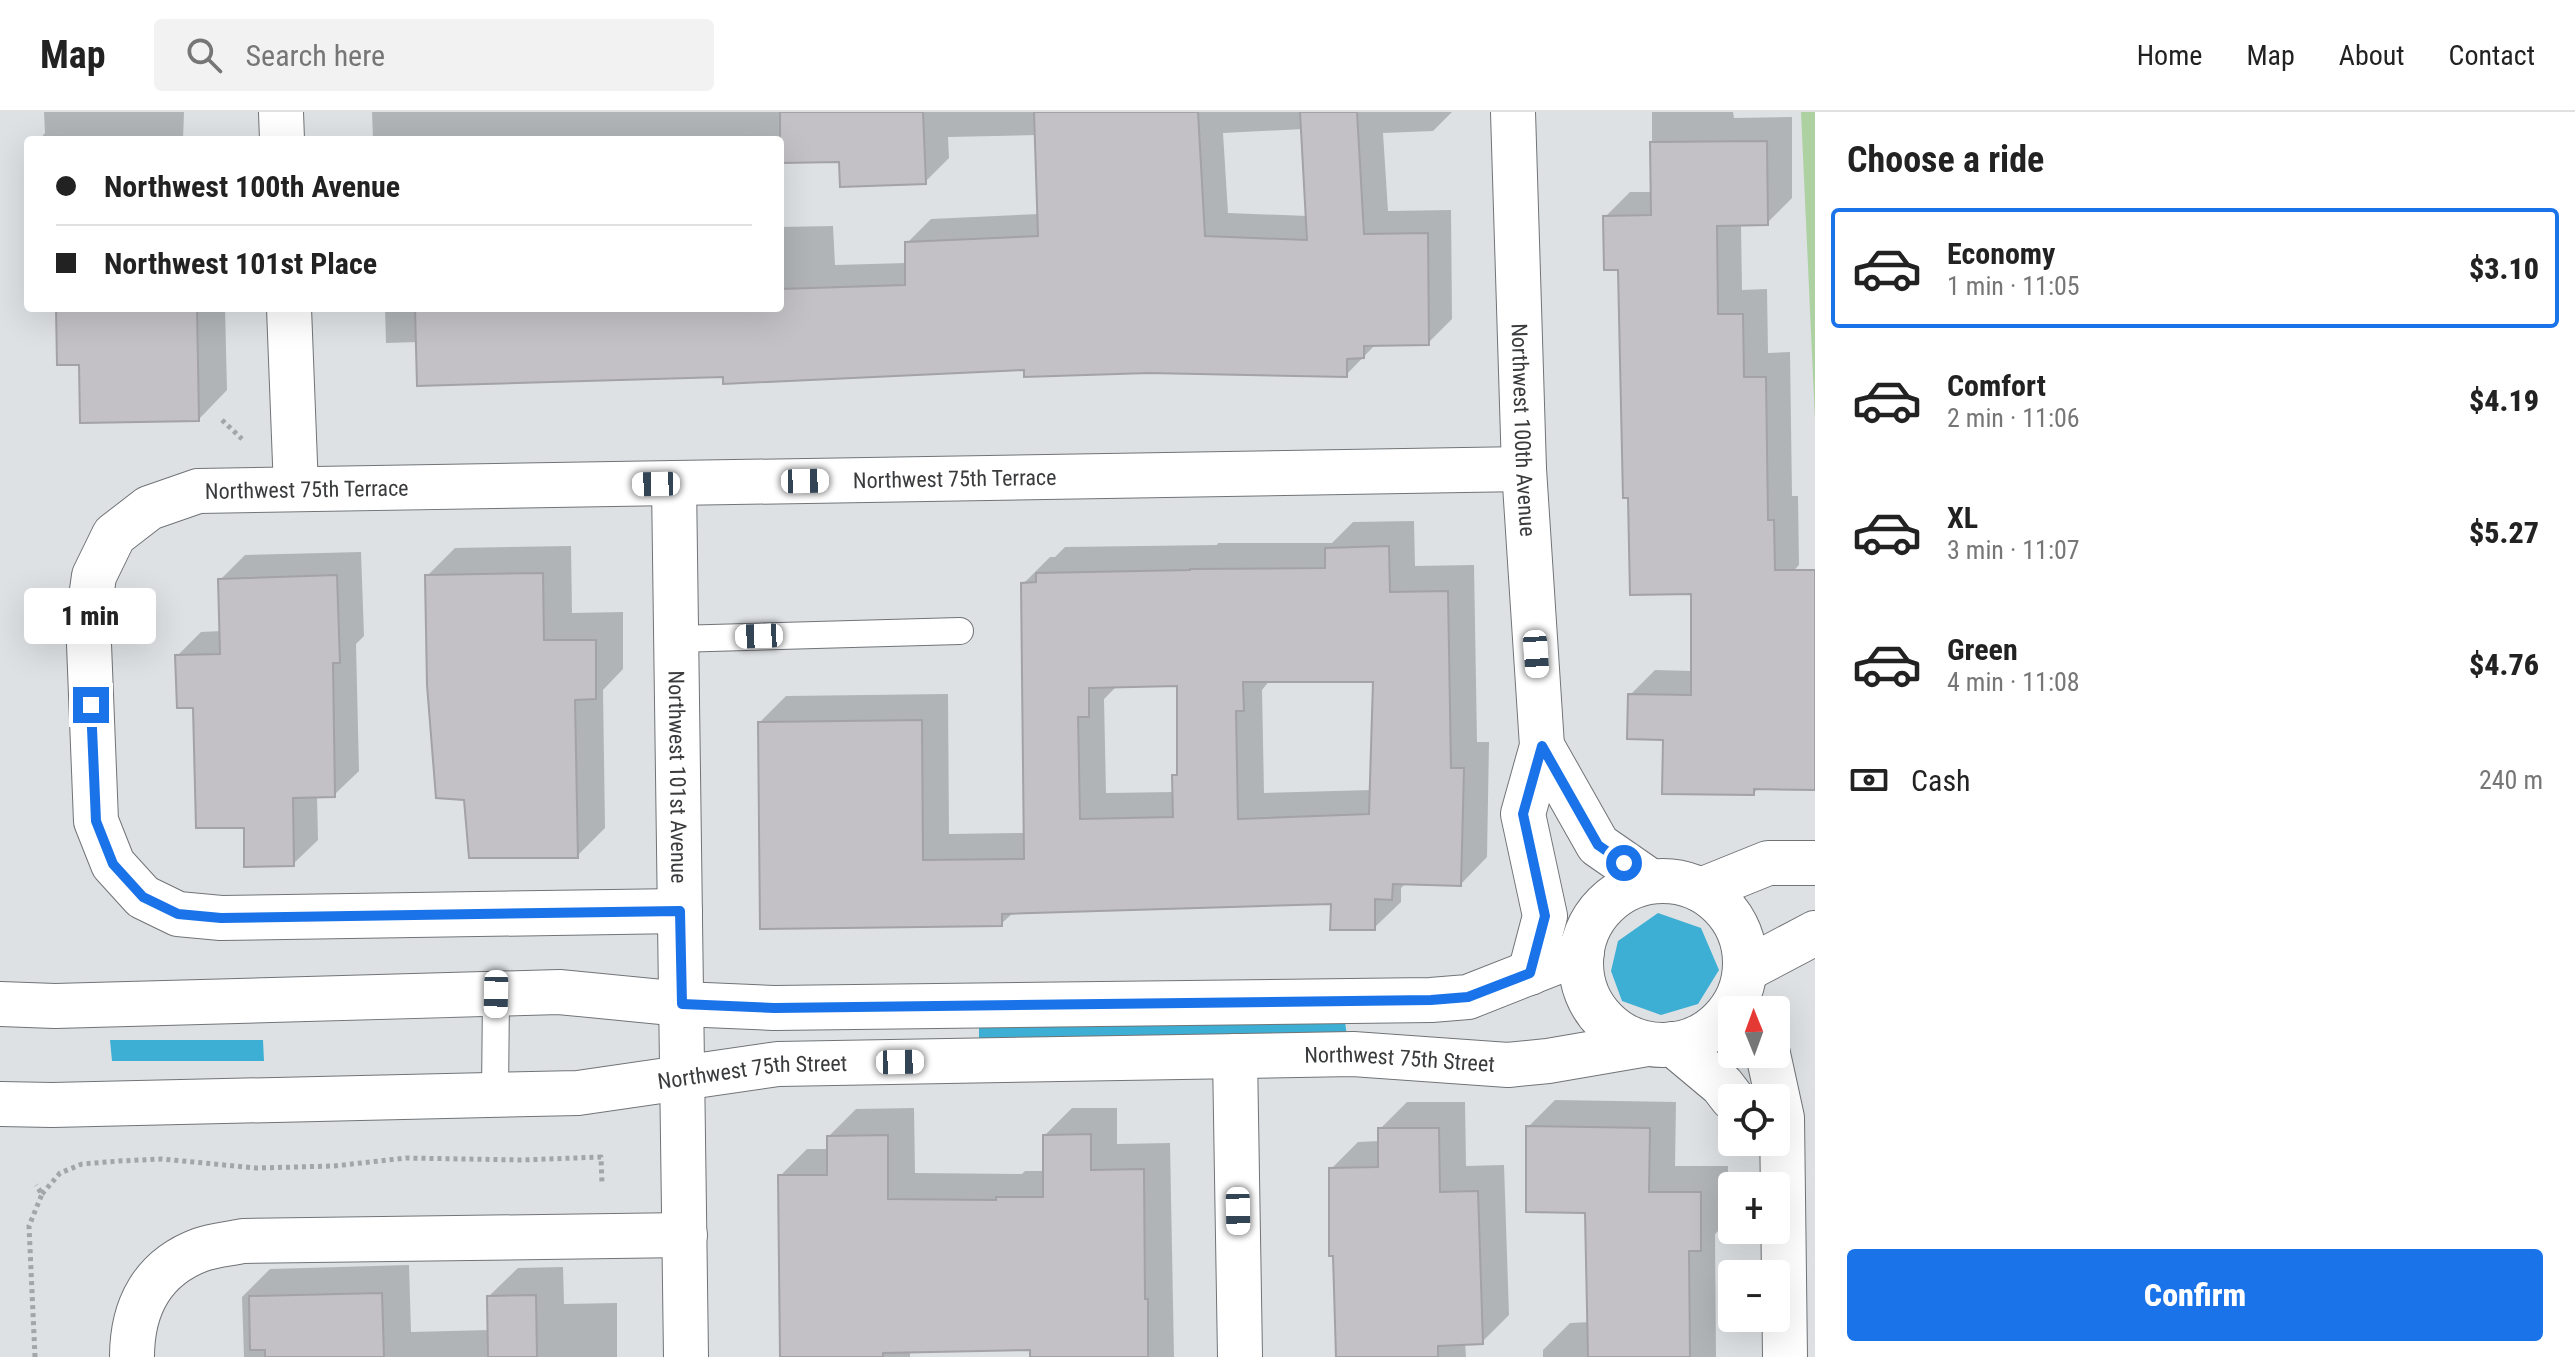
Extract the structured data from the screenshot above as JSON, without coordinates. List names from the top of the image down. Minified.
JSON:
{"streets":{"street":["Northwest 100th Avenue","Northwest 75th Terrace","Northwest 101st Avenue","Northwest 75th Street"]},"crossings":[["Northwest 100th Avenue","Northwest 75th Terrace"],["Northwest 100th Avenue","Northwest 75th Street"],["Northwest 75th Terrace","Northwest 101st Avenue"],["Northwest 101st Avenue","Northwest 75th Street"]],"north":"top","page":{"header":"Map","search":"Search here","nav":["Home","Map","About","Contact"],"heading":"Choose a ride","banner":["Northwest 100th Avenue","Northwest 101st Place"],"list":[{"name":"Economy","note":"1 min · 11:05","value":"$3.10"},{"name":"Comfort","note":"2 min · 11:06","value":"$4.19"},{"name":"XL","note":"3 min · 11:07","value":"$5.27"},{"name":"Green","note":"4 min · 11:08","value":"$4.76"}],"bubble":"1 min","pay":["Cash","240 m"],"map_buttons":["+","−"],"buttons":"Confirm"}}
